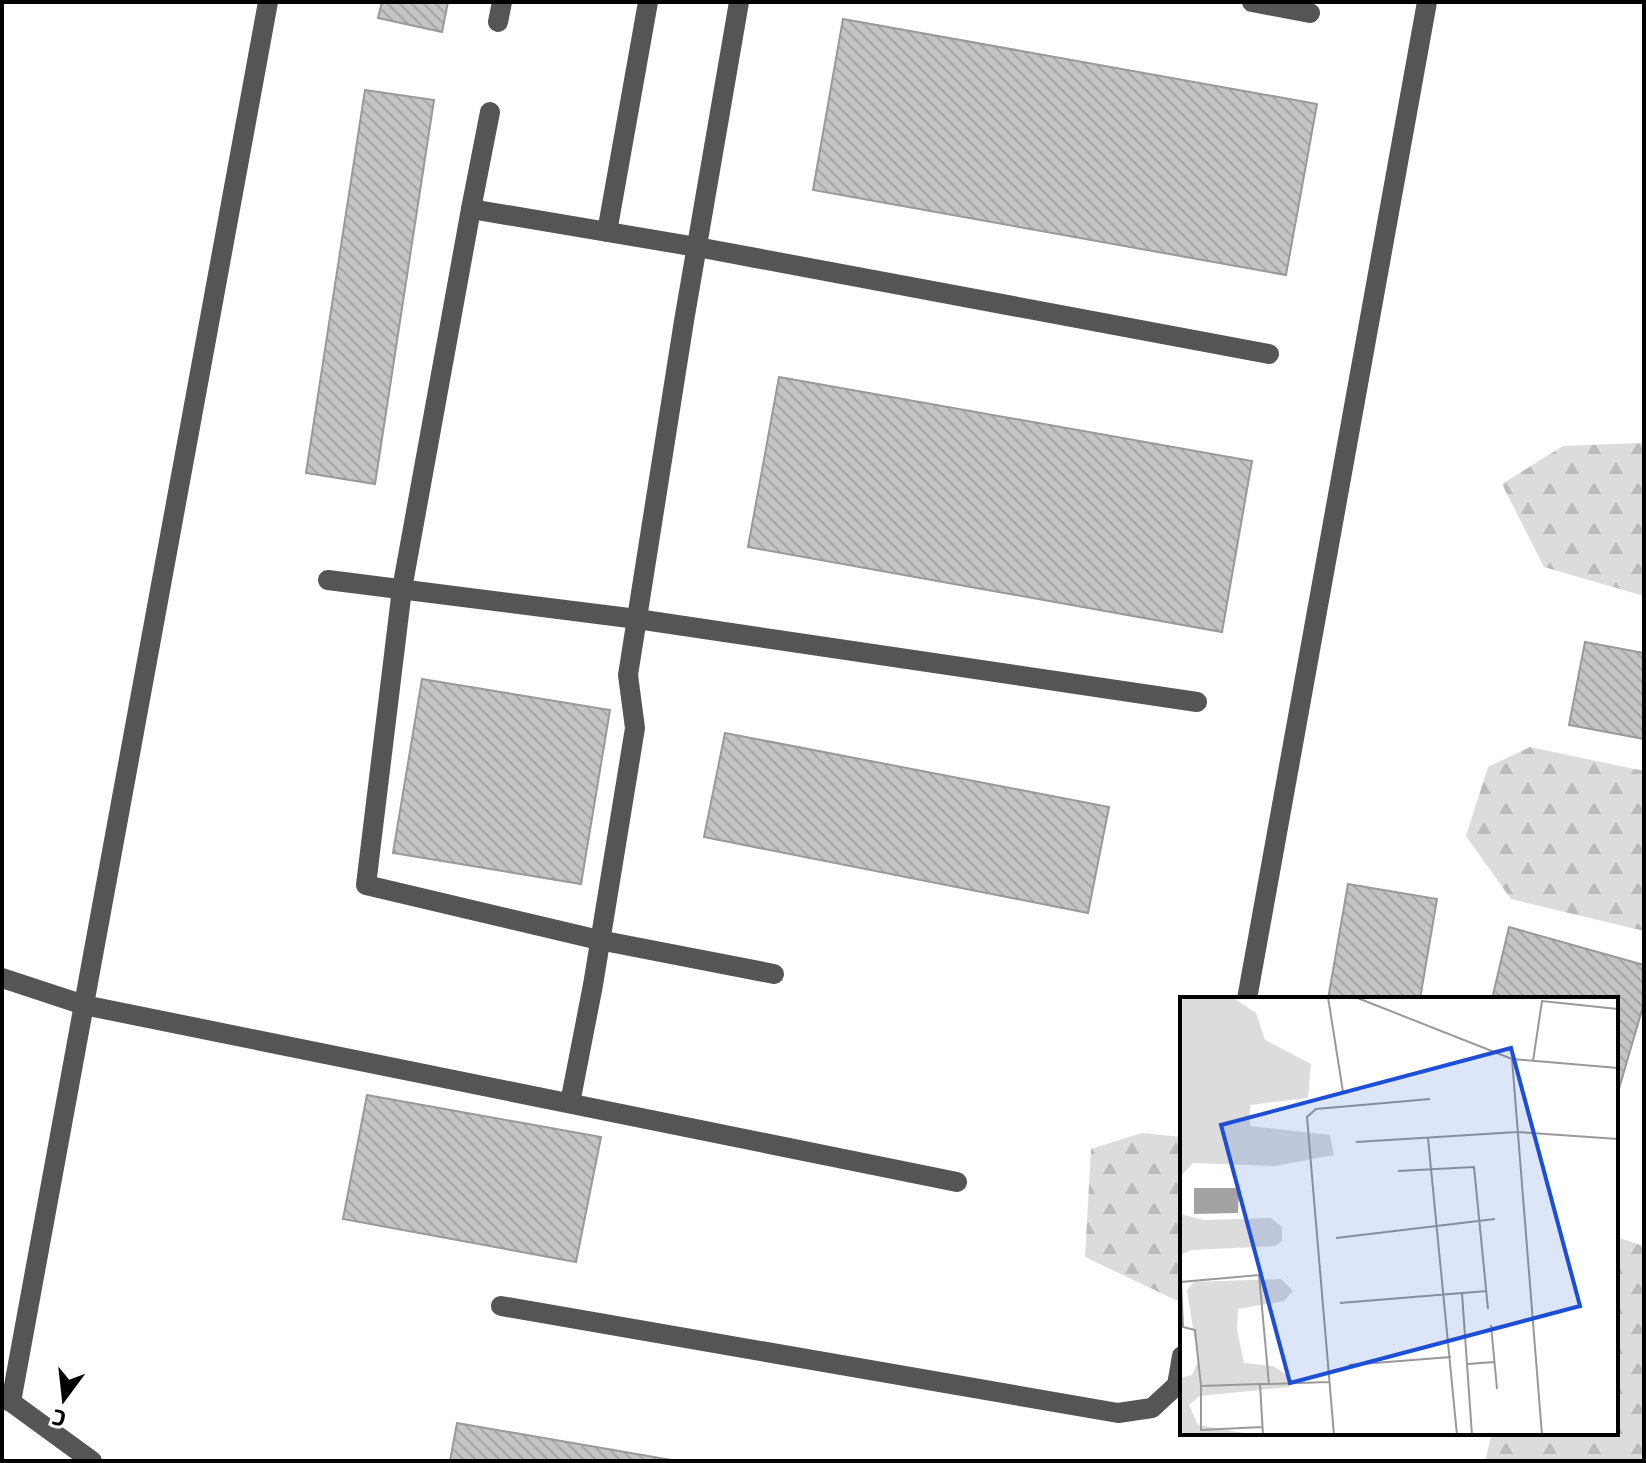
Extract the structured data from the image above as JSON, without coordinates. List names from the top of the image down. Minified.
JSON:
{"north":"bottom"}
